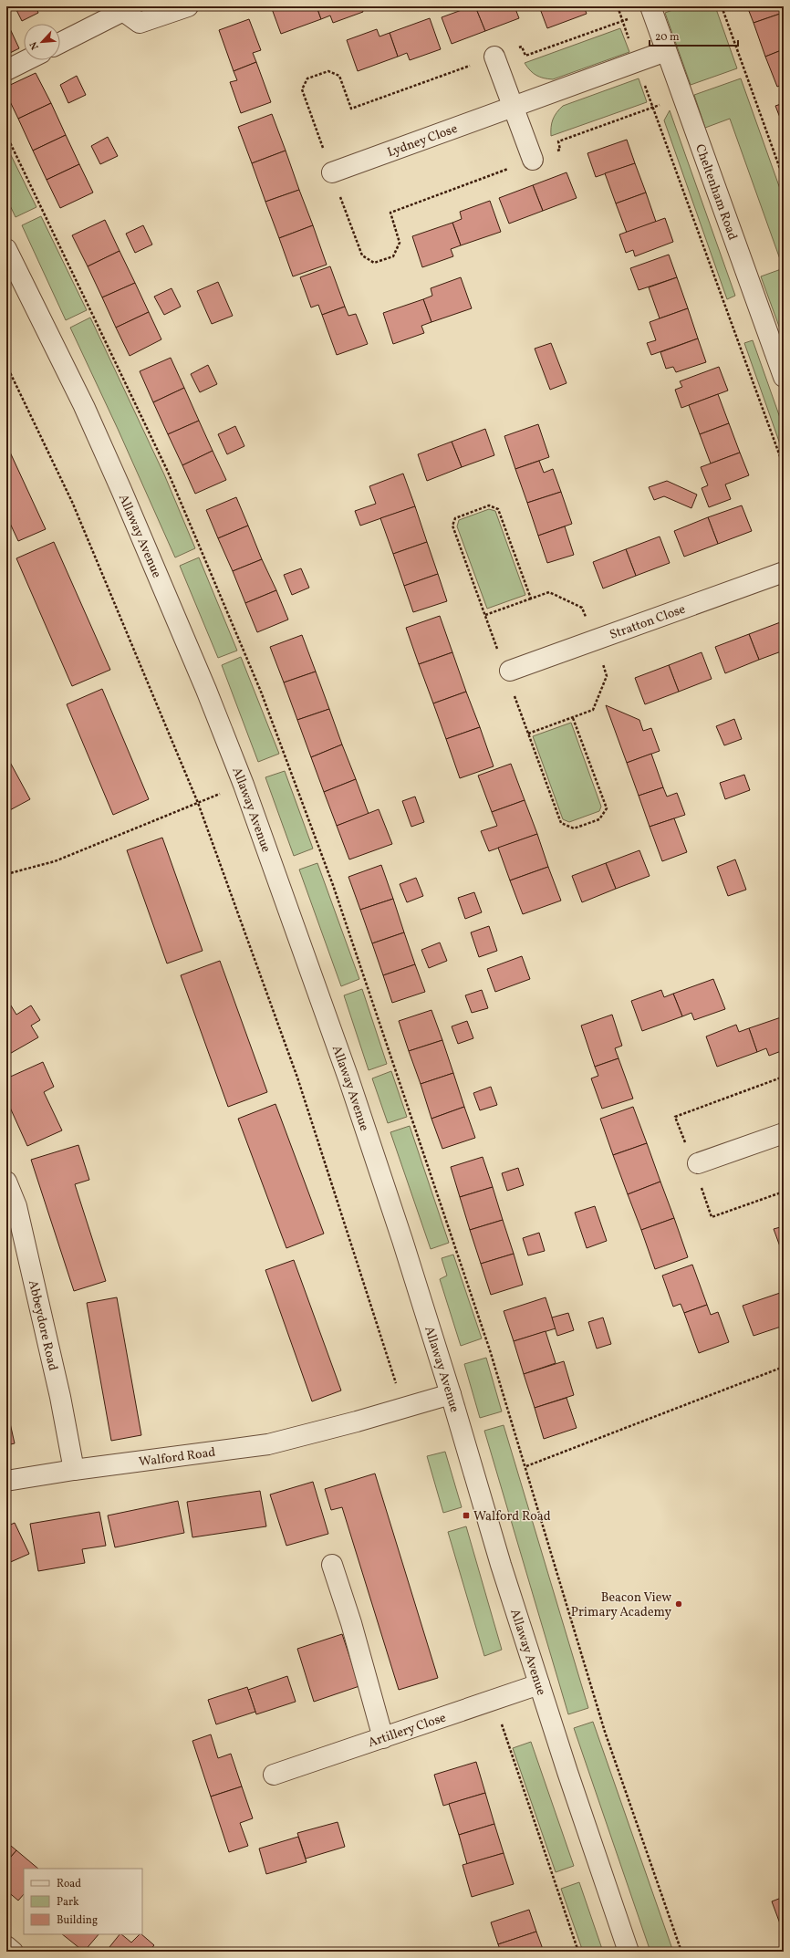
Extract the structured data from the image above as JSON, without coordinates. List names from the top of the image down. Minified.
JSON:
{"streets":{"street":["Lydney Close","Cheltenham Road","Allaway Avenue","Stratton Close","Abbeydore Road","Walford Road","Artillery Close"]},"crossings":[["Lydney Close","Cheltenham Road"],["Allaway Avenue","Walford Road"],["Allaway Avenue","Artillery Close"],["Abbeydore Road","Walford Road"]],"places":{"transit":["Walford Road"],"other":["Beacon View Primary Academy"]},"legend":["Road","Park","Building"],"scale_bar":"20 m","north":"bottom left"}
